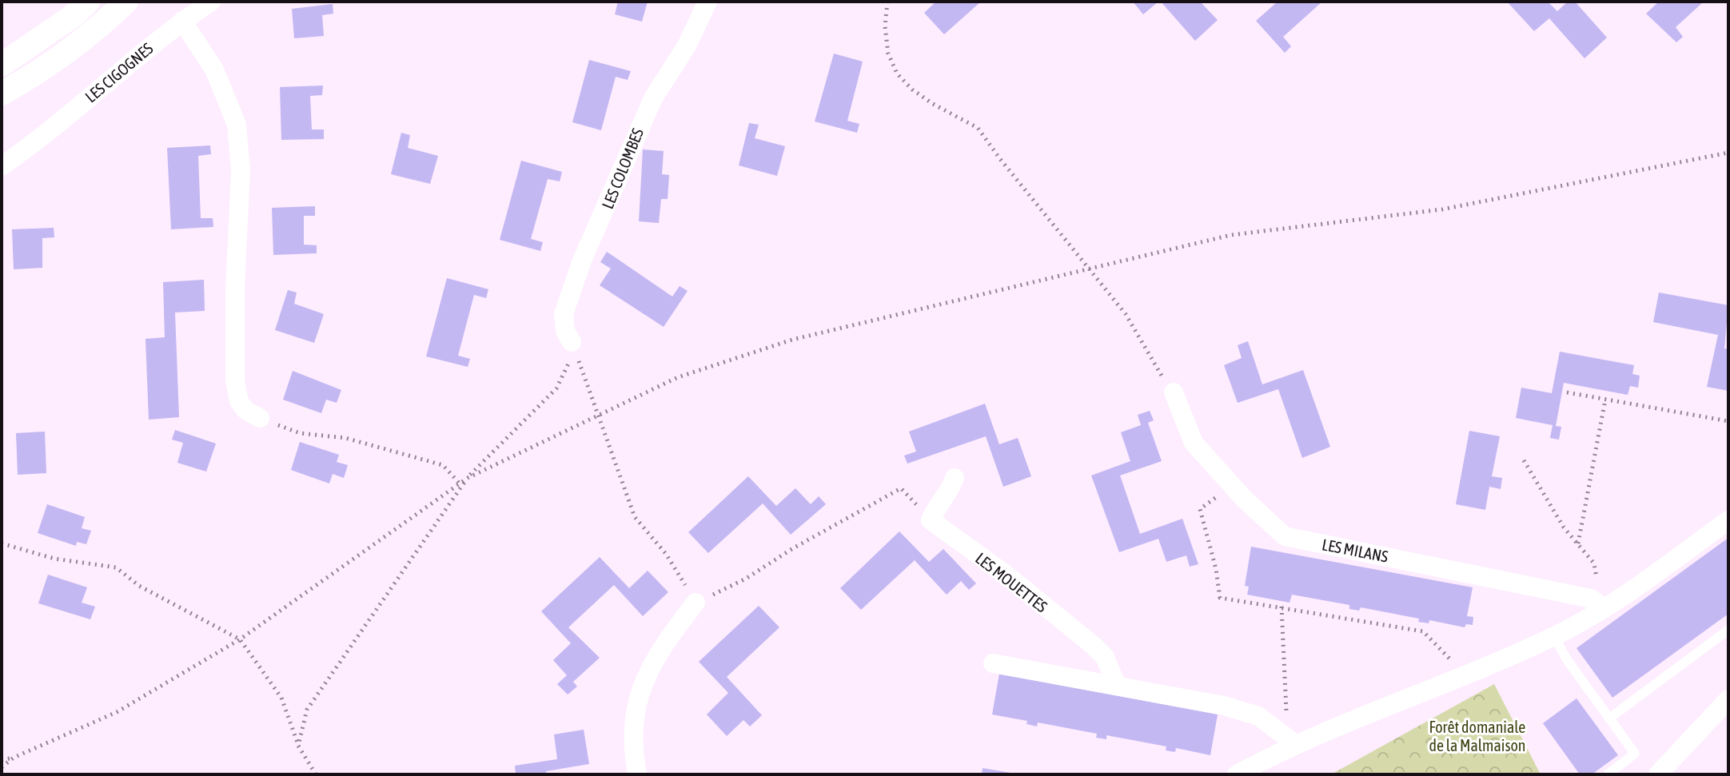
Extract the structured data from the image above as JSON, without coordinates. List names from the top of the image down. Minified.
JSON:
{"streets":{"street":["LES CIGOGNES","LES COLOMBES","LES MILANS","LES MOUETTES"]},"parks":["Forêt domaniale de la Malmaison"]}
